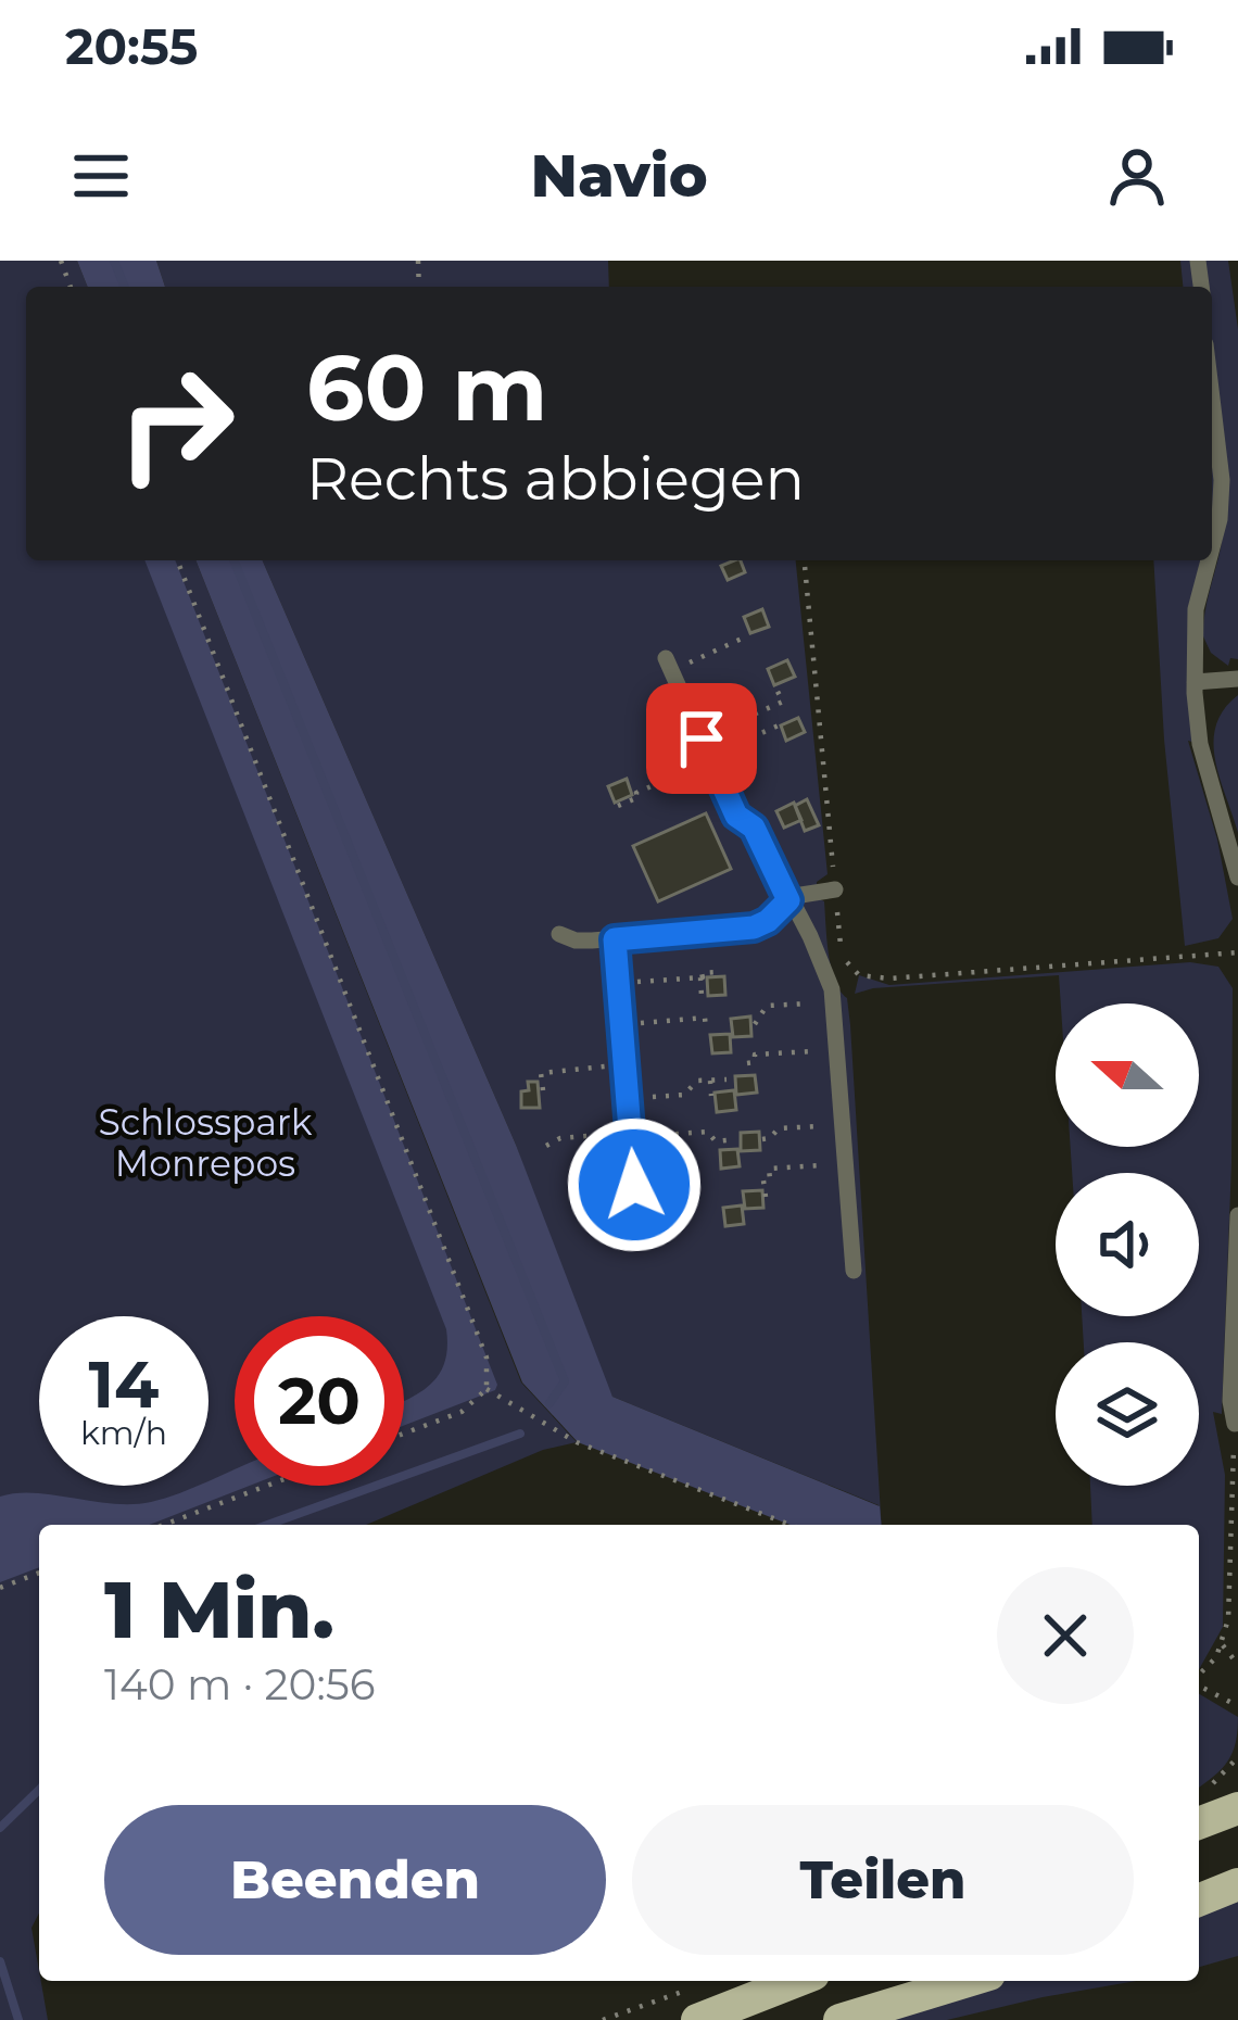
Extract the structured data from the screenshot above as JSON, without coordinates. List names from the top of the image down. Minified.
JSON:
{"parks":["Schlosspark Monrepos"],"north":"left","page":{"status":"20:55","header":"Navio","turn":["60 m","Rechts abbiegen"],"speed":"14 km/h","limit":"20","heading":["1 Min.","140 m · 20:56"],"buttons":["Beenden","Teilen"]}}
